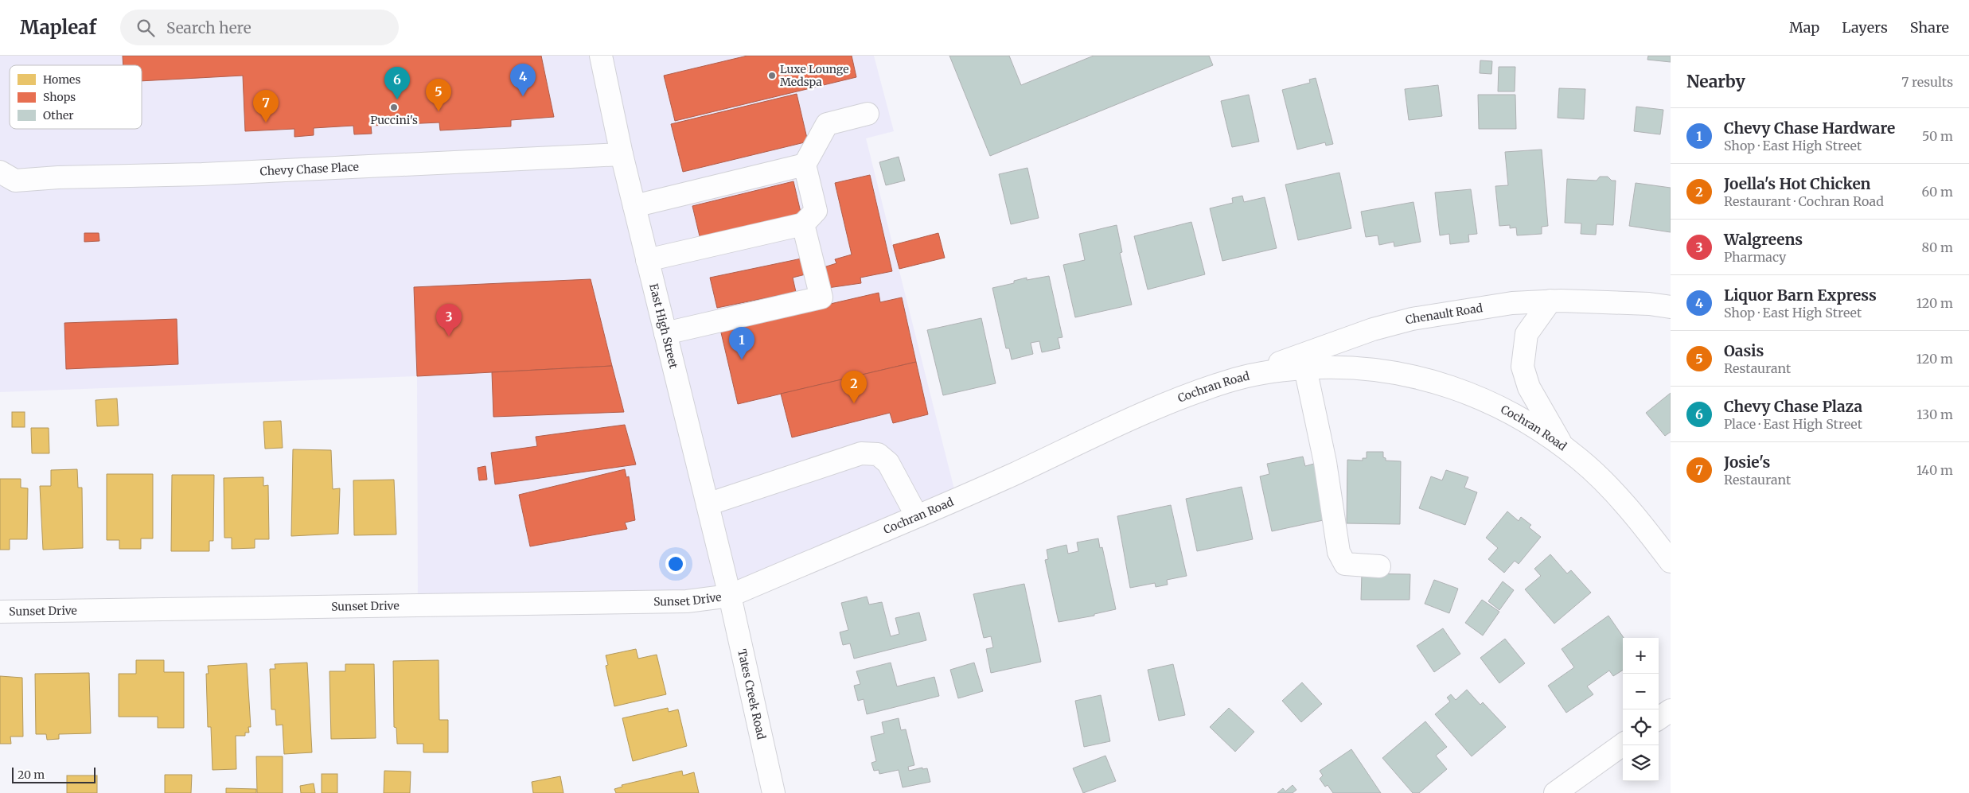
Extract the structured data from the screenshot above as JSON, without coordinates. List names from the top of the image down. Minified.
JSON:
{"streets":{"street":["Chevy Chase Place","Chenault Road","East High Street","Cochran Road","Sunset Drive","Tates Creek Road"]},"crossings":[["Chevy Chase Place","East High Street"],["Chenault Road","Cochran Road"],["East High Street","Cochran Road"],["East High Street","Sunset Drive"],["East High Street","Tates Creek Road"],["Cochran Road","Sunset Drive"],["Cochran Road","Tates Creek Road"],["Sunset Drive","Tates Creek Road"]],"places":["Luxe Lounge Medspa","Puccini's"],"legend":["Homes","Shops","Other"],"scale_bar":"20 m","page":{"header":"Mapleaf","search":"Search here","nav":["Map","Layers","Share"],"heading":["Nearby","7 results"],"pins":["4","6","5","7","3","1","2"],"list":[{"mark":"1","name":"Chevy Chase Hardware","note":"Shop · East High Street","value":"50 m"},{"mark":"2","name":"Joella's Hot Chicken","note":"Restaurant · Cochran Road","value":"60 m"},{"mark":"3","name":"Walgreens","note":"Pharmacy","value":"80 m"},{"mark":"4","name":"Liquor Barn Express","note":"Shop · East High Street","value":"120 m"},{"mark":"5","name":"Oasis","note":"Restaurant","value":"120 m"},{"mark":"6","name":"Chevy Chase Plaza","note":"Place · East High Street","value":"130 m"},{"mark":"7","name":"Josie's","note":"Restaurant","value":"140 m"}],"map_buttons":["+","−"],"scale":"20 m"}}
